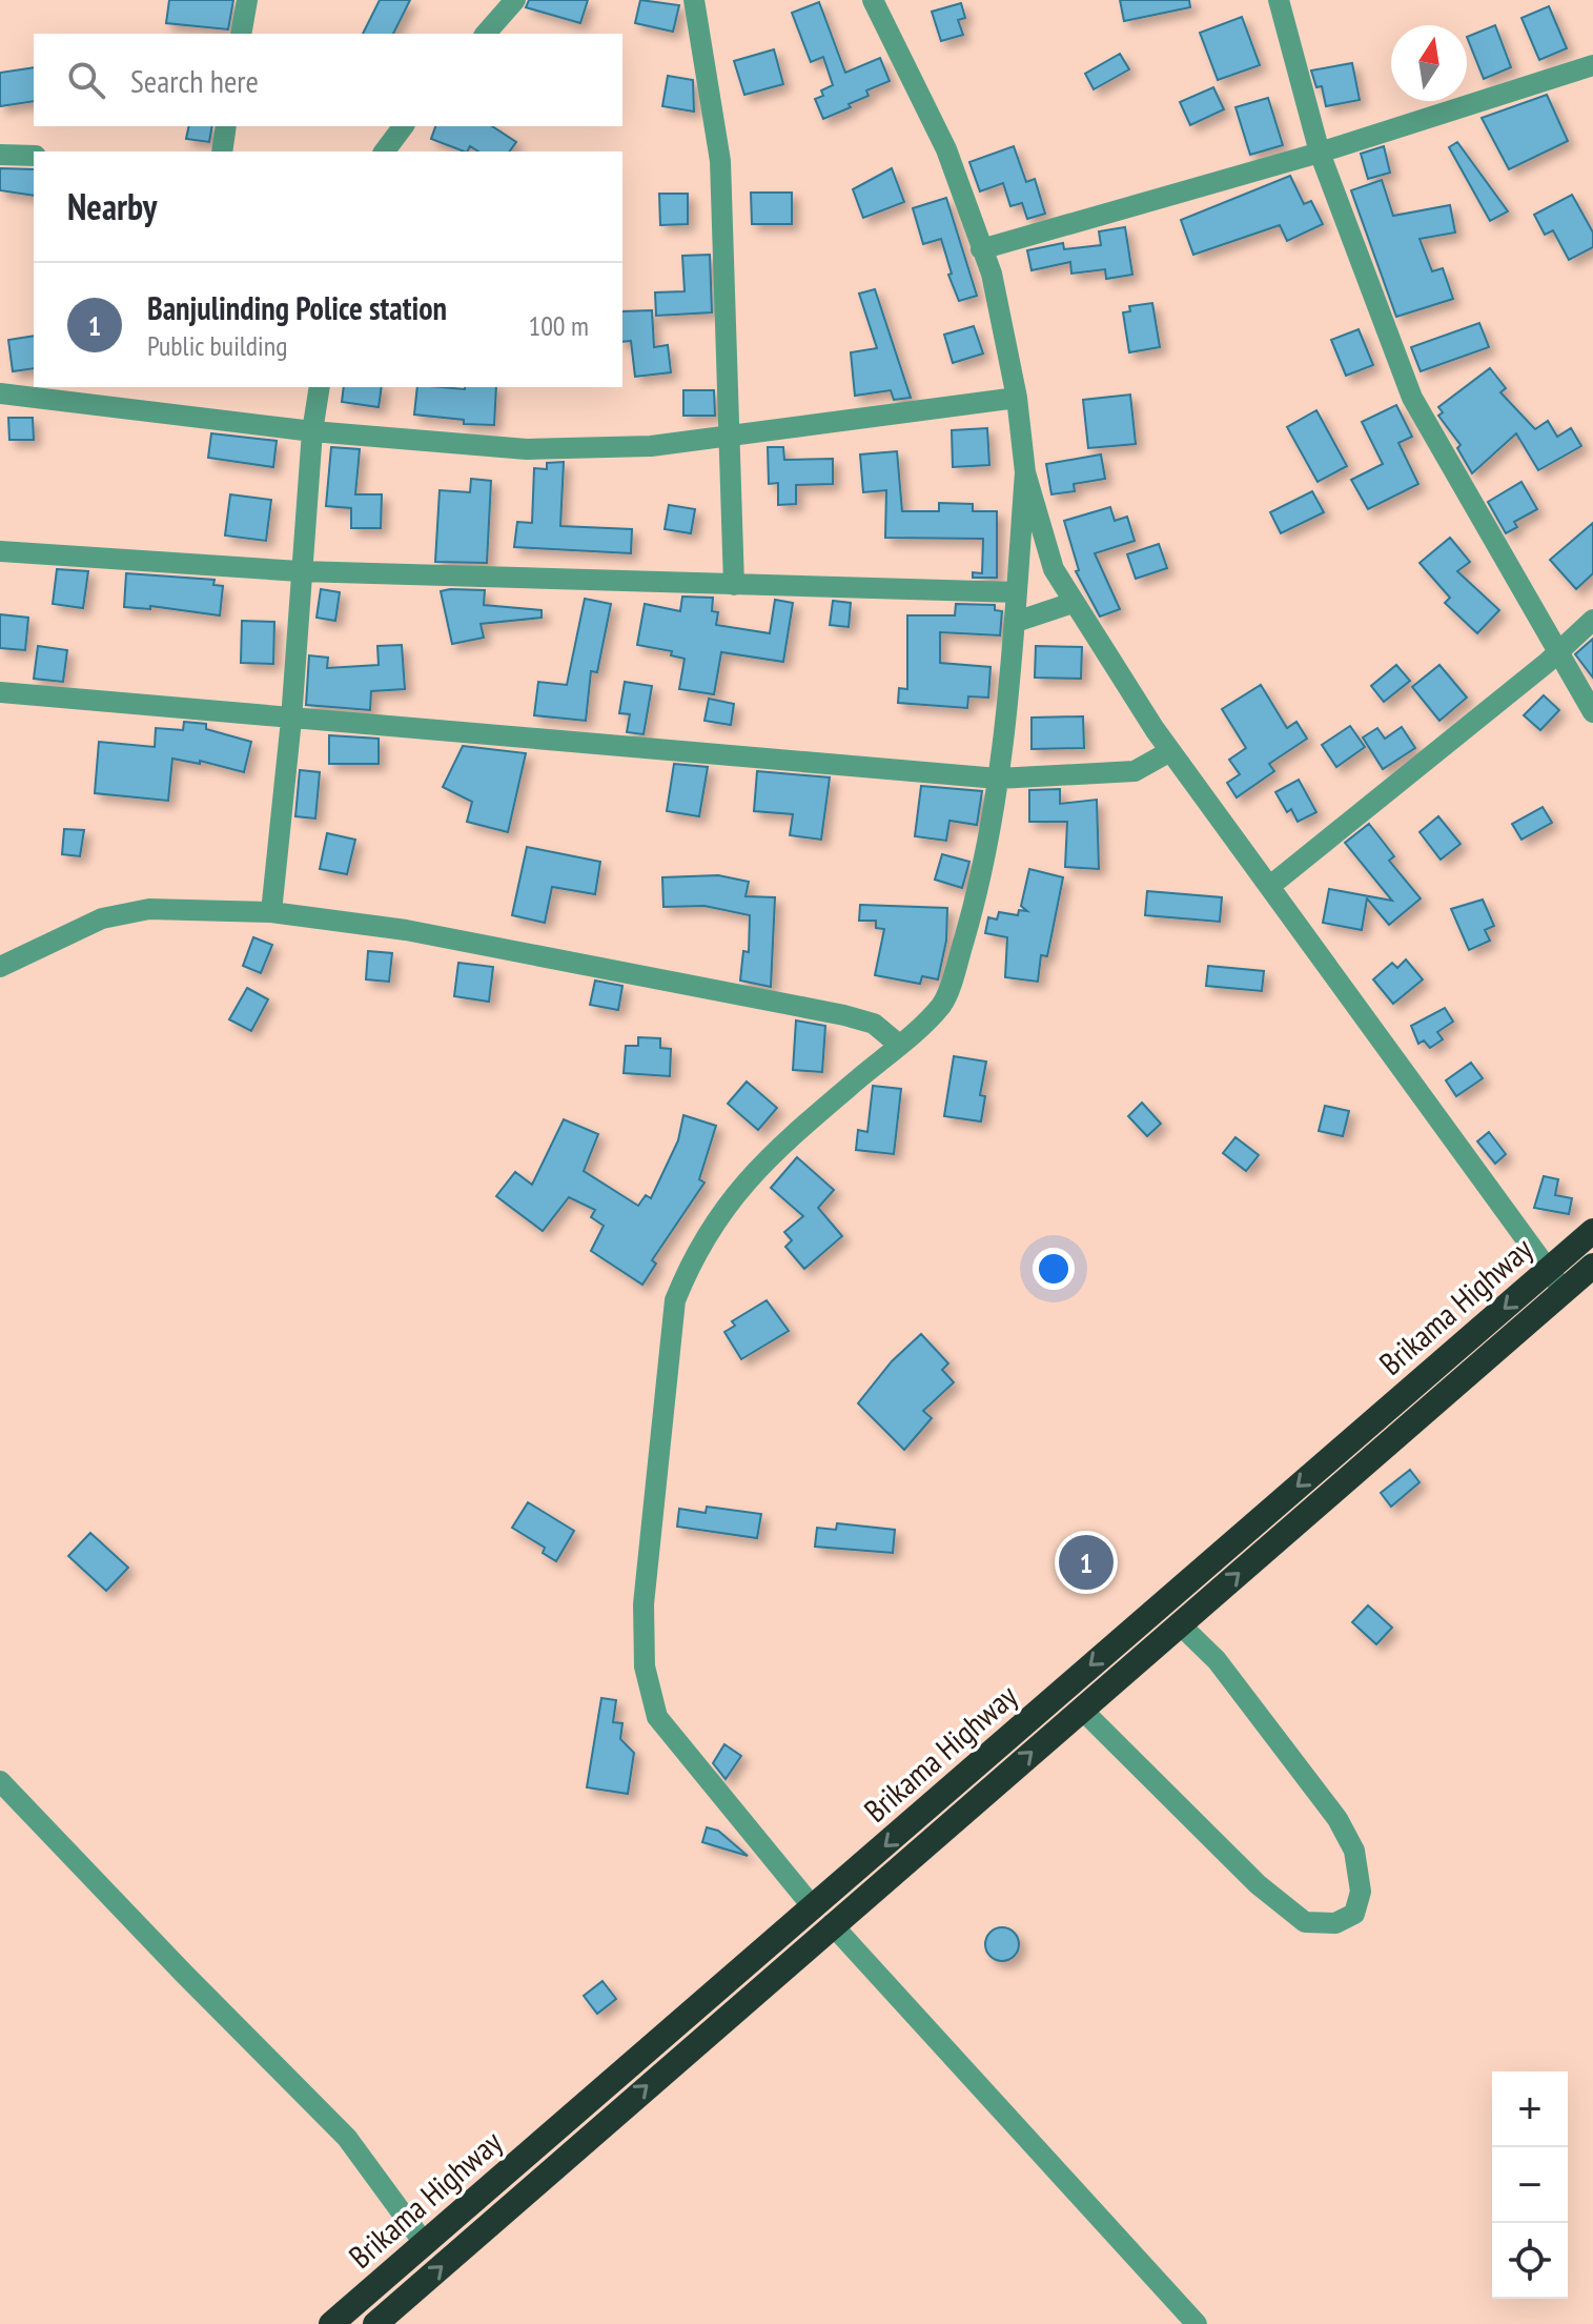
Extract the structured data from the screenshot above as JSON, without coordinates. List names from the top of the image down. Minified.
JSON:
{"streets":{"highway":["Brikama Highway"]},"north":"top","page":{"search":"Search here","heading":"Nearby","list":[{"mark":"1","name":"Banjulinding Police station","note":"Public building","value":"100 m"}],"pins":"1","map_buttons":["+","−"]}}
